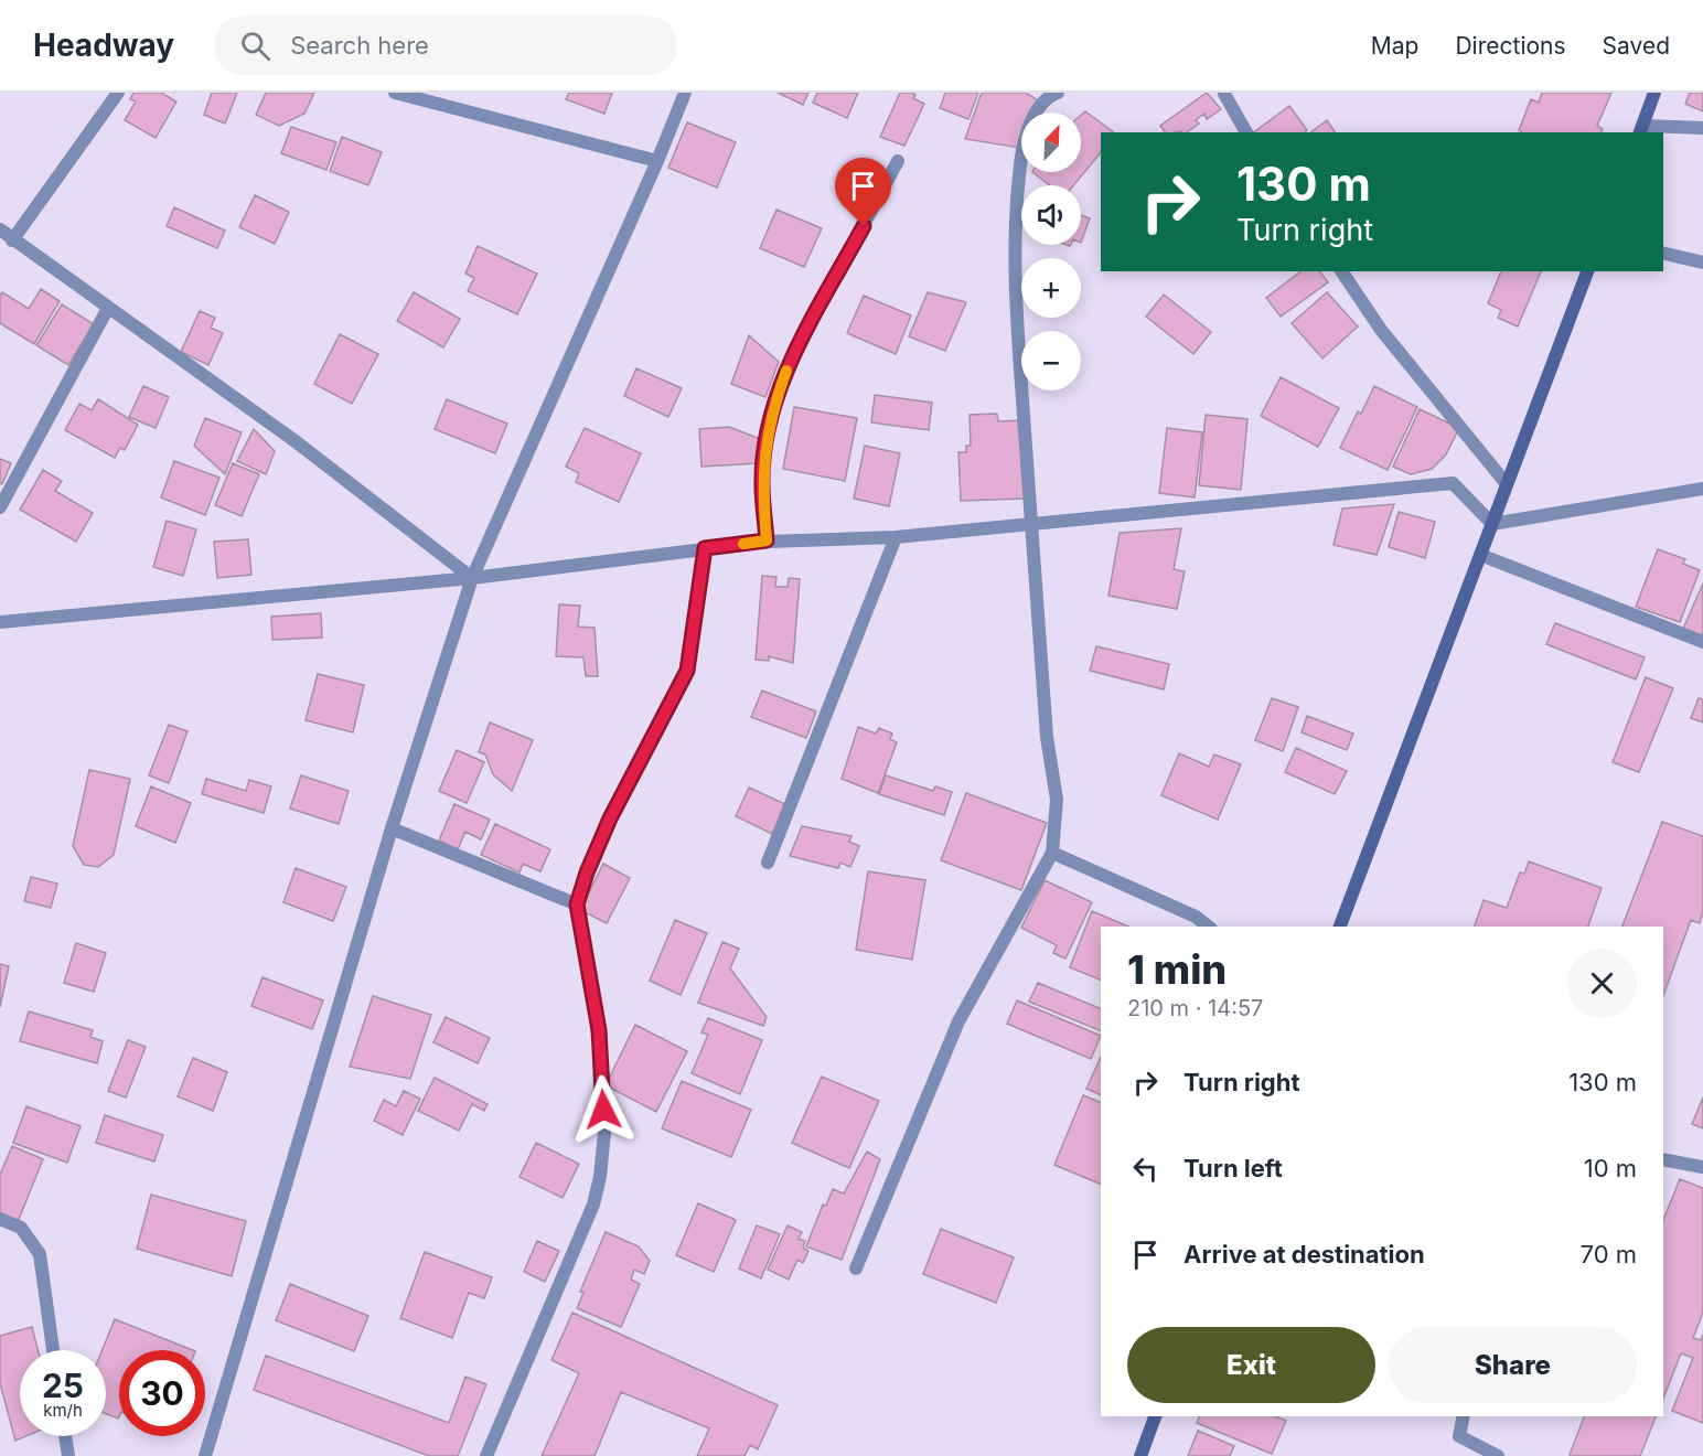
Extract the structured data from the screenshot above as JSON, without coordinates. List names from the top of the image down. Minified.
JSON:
{"north":"top right","page":{"header":"Headway","search":"Search here","nav":["Map","Directions","Saved"],"map_buttons":["+","−"],"turn":["130 m","Turn right"],"heading":["1 min","210 m · 14:57"],"list":[{"name":"Turn right","value":"130 m"},{"name":"Turn left","value":"10 m"},{"name":"Arrive at destination","value":"70 m"}],"buttons":["Exit","Share"],"speed":"25 km/h","limit":"30"}}
